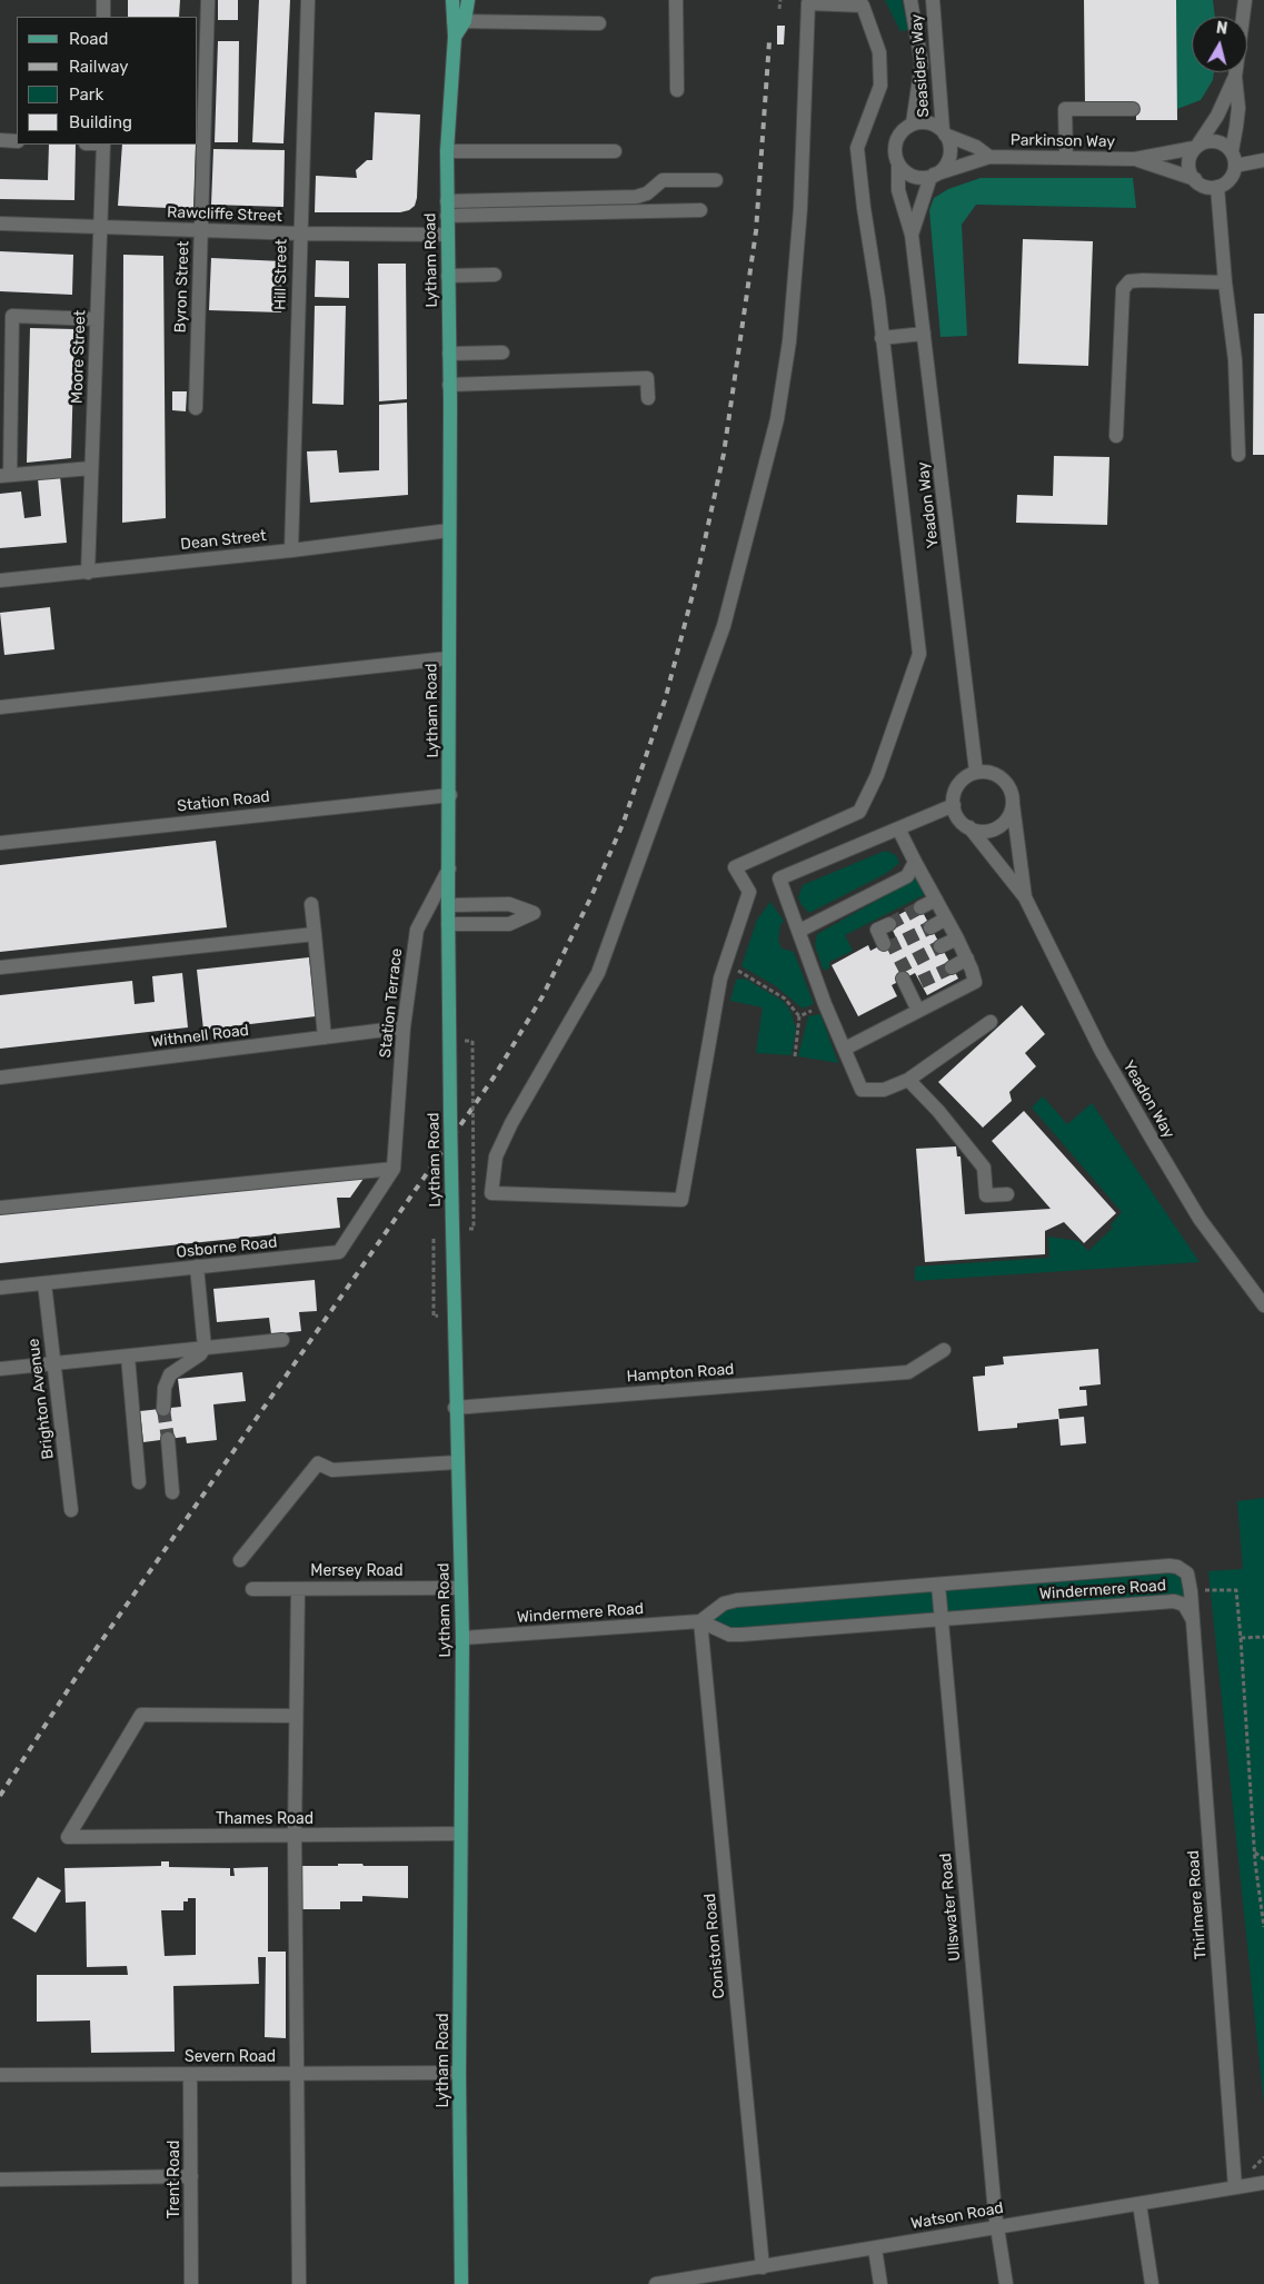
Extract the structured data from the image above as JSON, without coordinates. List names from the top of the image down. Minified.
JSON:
{"streets":{"main road":["Lytham Road"],"street":["Seasiders Way","Parkinson Way","Rawcliffe Street","Hill Street","Byron Street","Moore Street","Yeadon Way","Dean Street","Station Road","Station Terrace","Withnell Road","Osborne Road","Hampton Road","Brighton Avenue","Mersey Road","Windermere Road","Thames Road","Thirlmere Road","Ullswater Road","Coniston Road","Severn Road","Trent Road","Watson Road"]},"crossings":[["Seasiders Way","Parkinson Way"],["Seasiders Way","Yeadon Way"],["Parkinson Way","Yeadon Way"],["Rawcliffe Street","Lytham Road"],["Rawcliffe Street","Hill Street"],["Rawcliffe Street","Byron Street"],["Rawcliffe Street","Moore Street"],["Lytham Road","Dean Street"],["Lytham Road","Station Road"],["Lytham Road","Station Terrace"],["Lytham Road","Hampton Road"],["Lytham Road","Mersey Road"],["Lytham Road","Windermere Road"],["Lytham Road","Thames Road"],["Lytham Road","Severn Road"],["Hill Street","Dean Street"],["Moore Street","Dean Street"],["Station Terrace","Withnell Road"],["Station Terrace","Osborne Road"],["Osborne Road","Brighton Avenue"],["Windermere Road","Thirlmere Road"],["Windermere Road","Ullswater Road"],["Windermere Road","Coniston Road"],["Thirlmere Road","Watson Road"],["Ullswater Road","Watson Road"],["Coniston Road","Watson Road"],["Severn Road","Trent Road"]],"legend":["Road","Railway","Park","Building"],"north":"top"}
